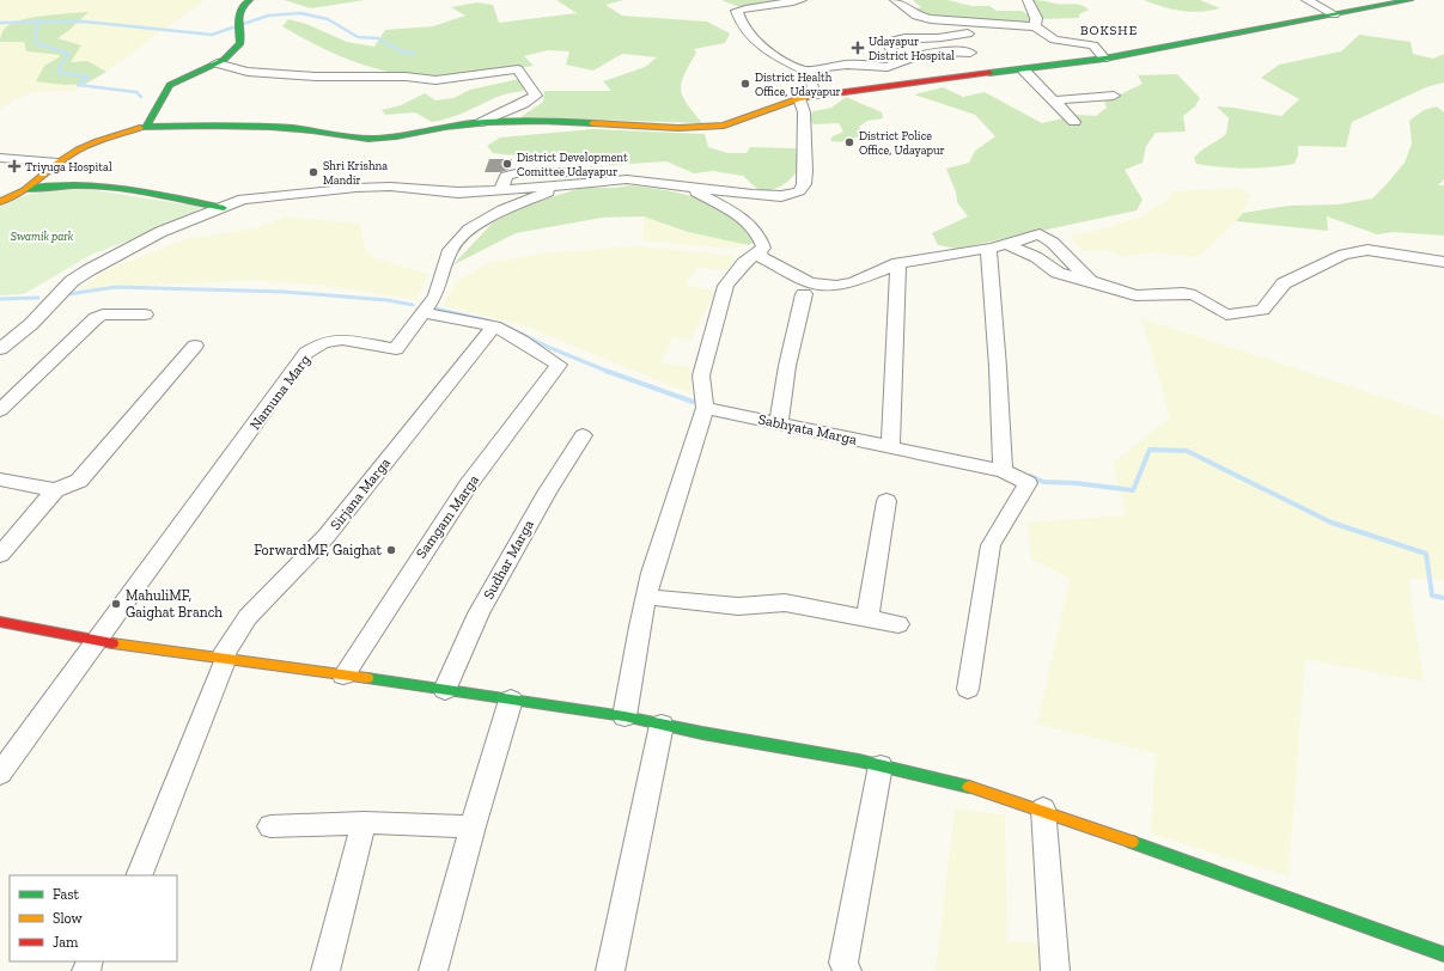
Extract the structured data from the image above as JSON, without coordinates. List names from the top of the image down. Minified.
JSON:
{"streets":{"street":["Namuna Marg","Sabhyata Marga","Sirjana Marga","Samgam Marga","Sudhar Marga"]},"crossings":[["Sirjana Marga","Samgam Marga"]],"districts":["BOKSHE"],"parks":["Swamik park"],"places":{"health":["Udayapur District Hospital","Triyuga Hospital"],"other":["District Health Office, Udayapur","District Police Office, Udayapur","District Development Comittee Udayapur","Shri Krishna Mandir","ForwardMF, Gaighat","MahuliMF, Gaighat Branch"]},"legend":["Fast","Slow","Jam"]}
